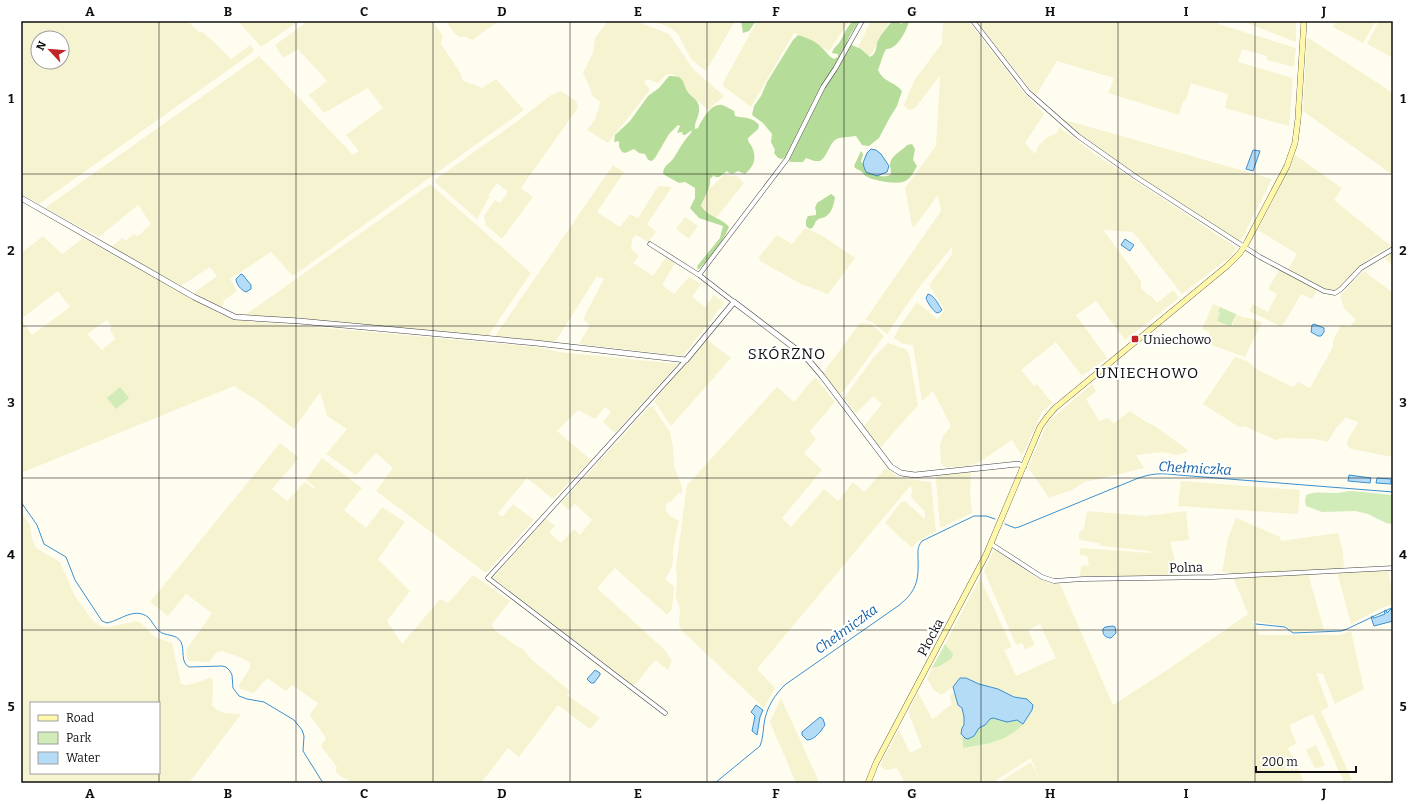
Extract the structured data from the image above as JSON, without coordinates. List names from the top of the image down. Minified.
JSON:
{"streets":{"main road":["Płocka"],"street":["Polna"]},"crossings":[["Polna","Płocka"]],"districts":["SKÓRZNO","UNIECHOWO"],"water":["Chełmiczka"],"places":{"transit":["Uniechowo"]},"legend":["Road","Park","Water"],"scale_bar":"200 m","north":"top left","grid":{"columns":["A","B","C","D","E","F","G","H","I","J"],"rows":["1","2","3","4","5"]}}
